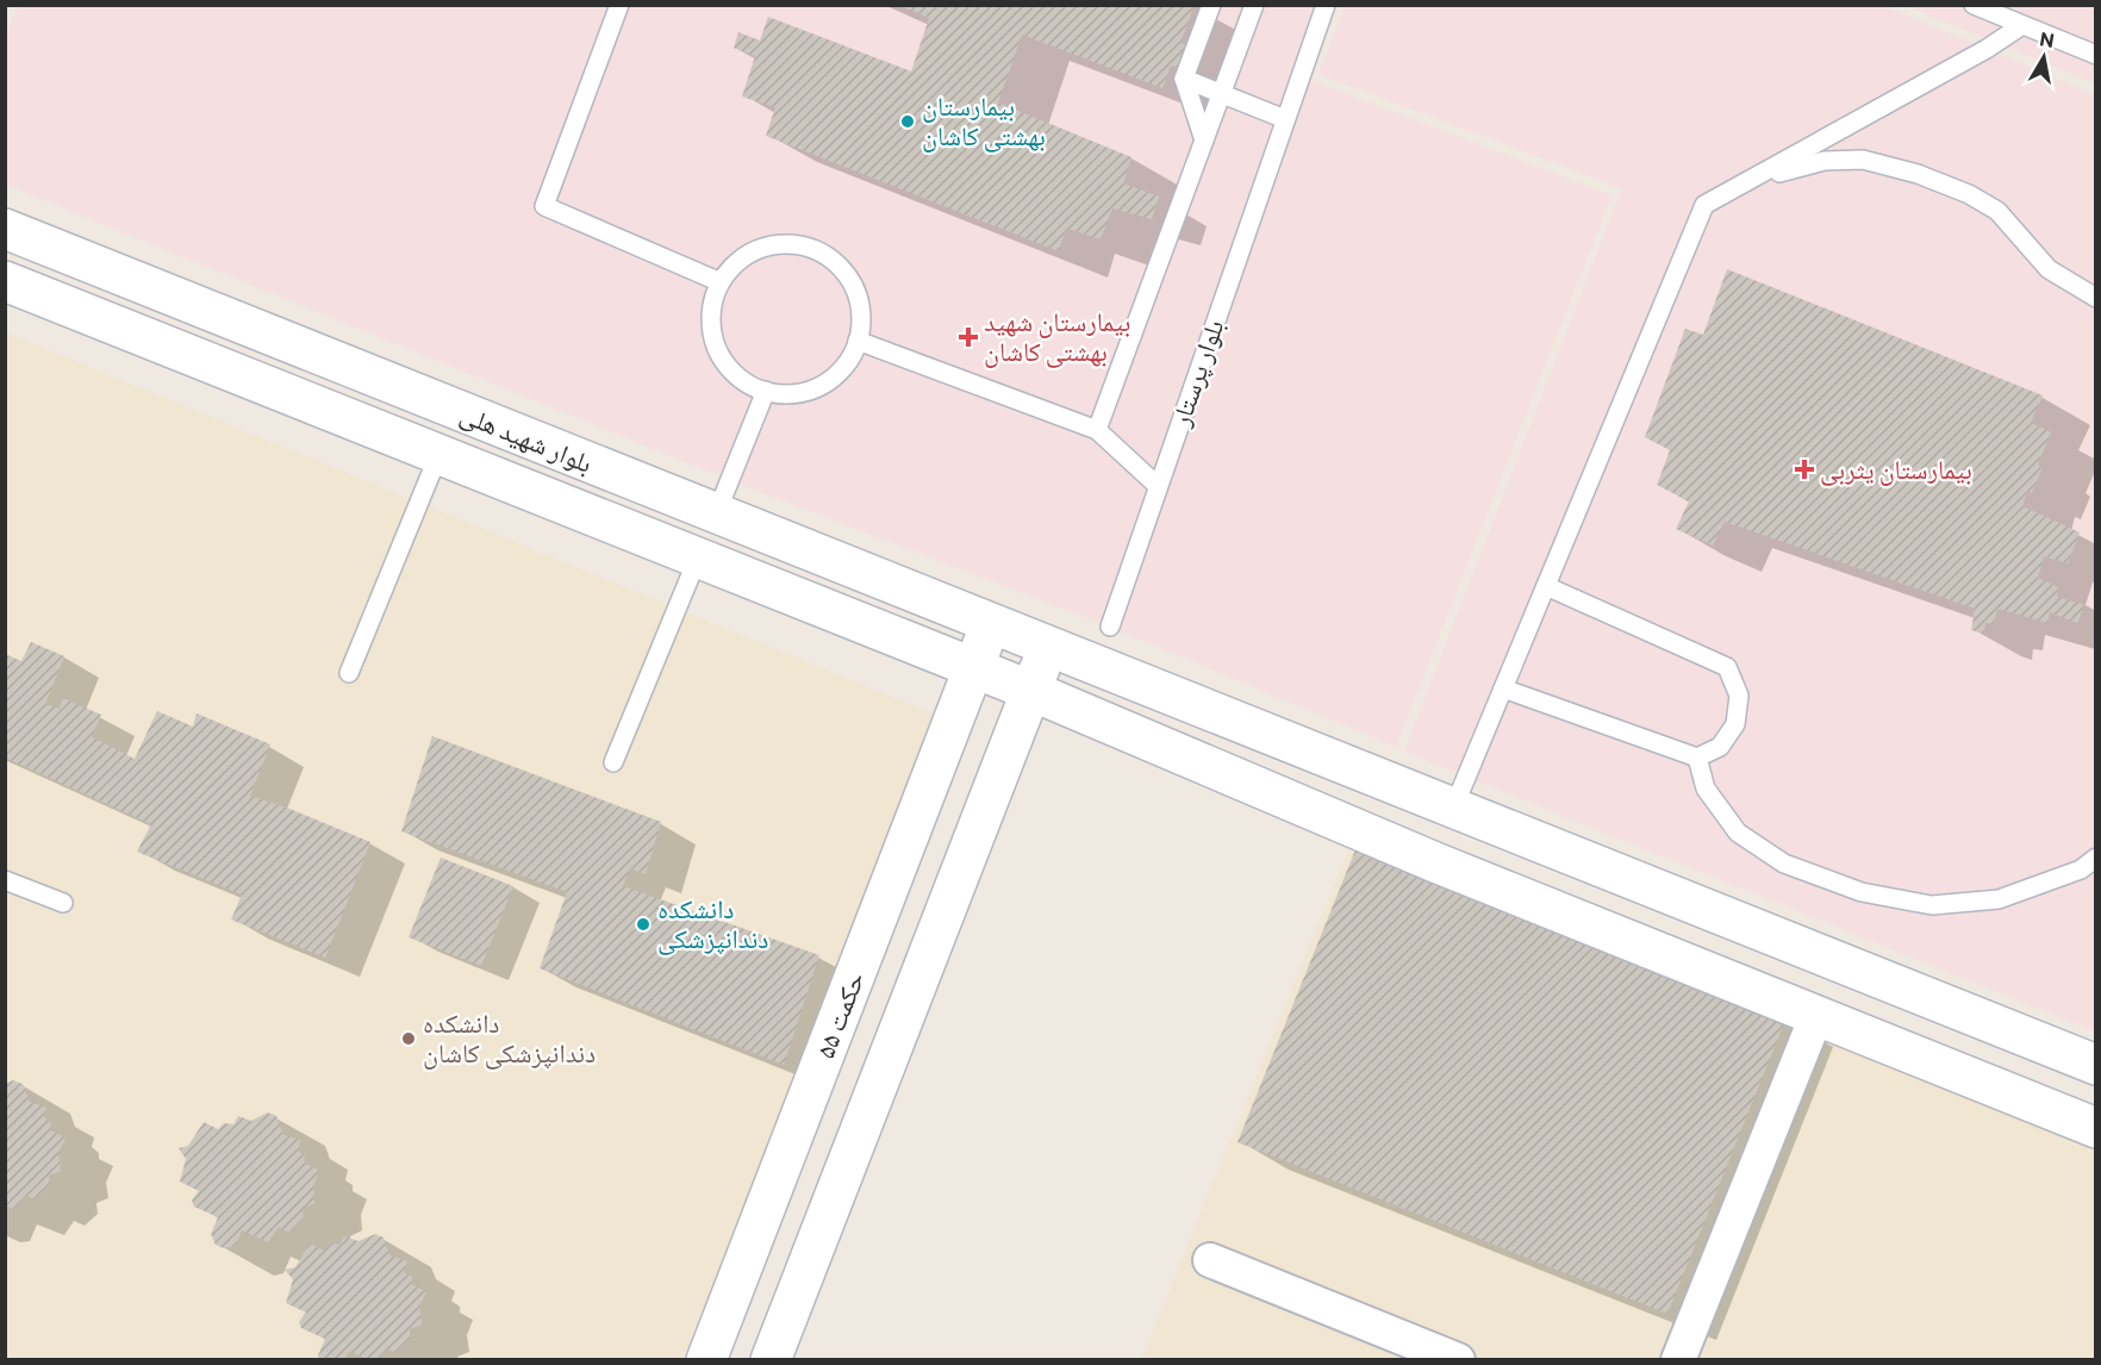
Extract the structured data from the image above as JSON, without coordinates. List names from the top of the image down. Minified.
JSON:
{"streets":{"street":["بلوار شهید هلی","حکمت ۵۵"],"lane":["بلوار پرستار"]},"crossings":[["بلوار شهید هلی","حکمت ۵۵"]],"places":{"other":["بیمارستان بهشتی کاشان","دانشکده دندانپزشکی","دانشکده دندانپزشکی کاشان"],"health":["بیمارستان شهید بهشتی کاشان","بیمارستان یثربی"]},"north":"top"}
